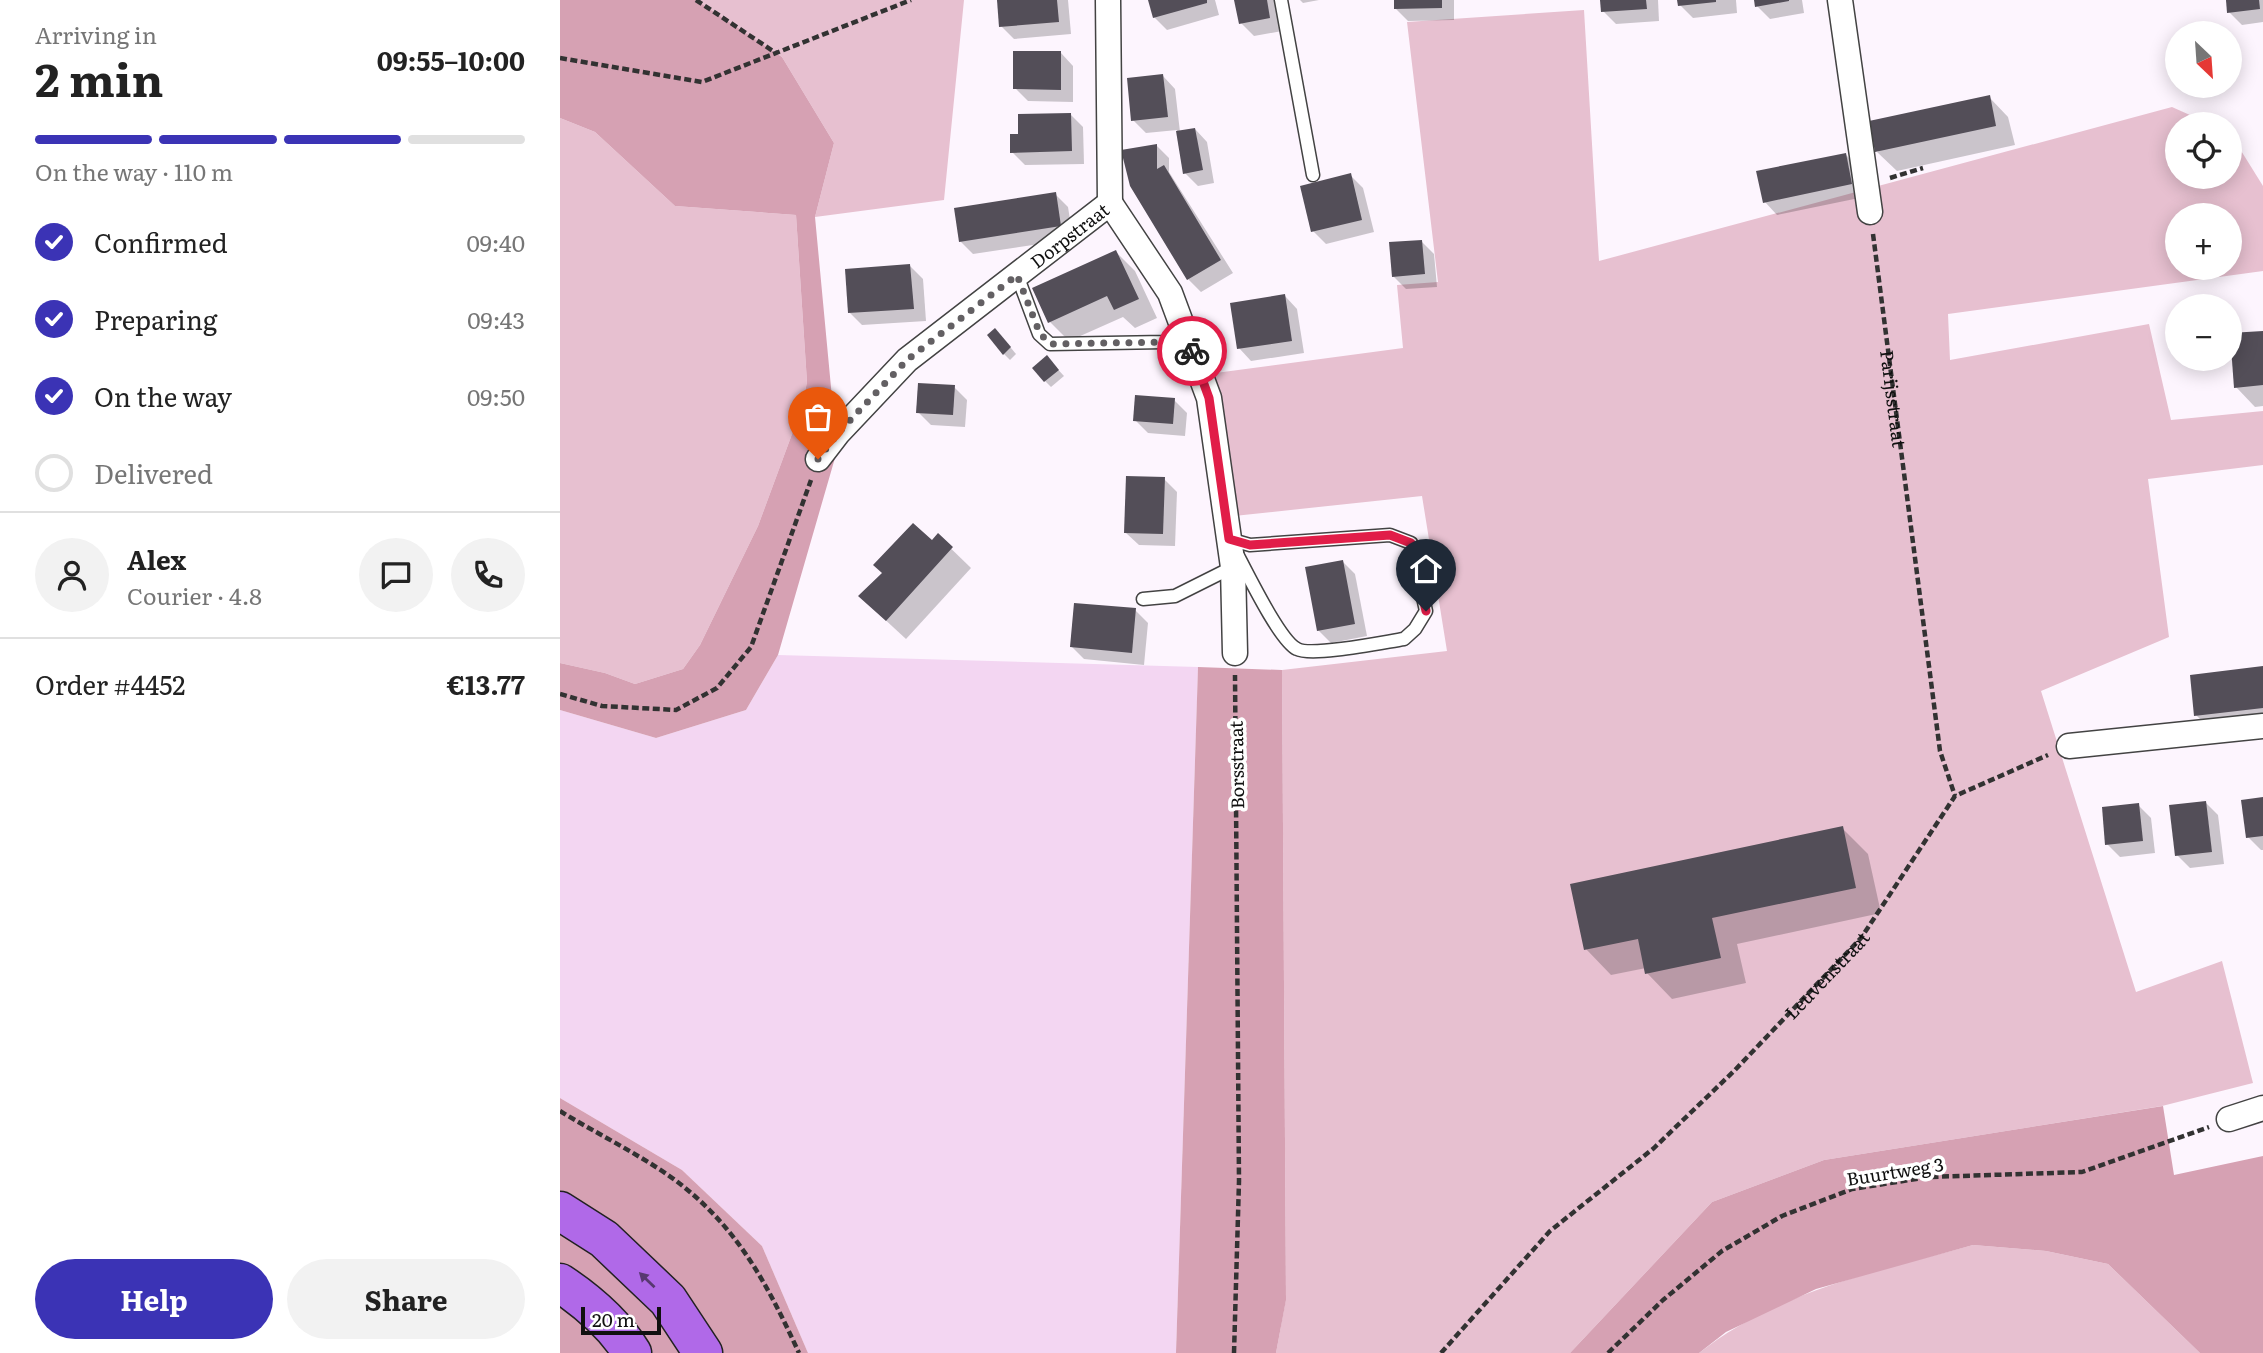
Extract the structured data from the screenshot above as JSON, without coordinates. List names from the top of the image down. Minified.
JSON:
{"streets":{"street":["Dorpstraat"],"path":["Parijsstraat","Borsstraat","Leuvenstraat","Buurtweg 3"]},"crossings":[["Parijsstraat","Leuvenstraat"]],"scale_bar":"20 m","north":"bottom right","page":{"heading":["2 min","Arriving in","09:55–10:00"],"panel":["Alex","Courier · 4.8","Order #4452","€13.77"],"map_buttons":["+","−"],"bar":"On the way · 110 m","list":[["Confirmed","09:40"],["Preparing","09:43"],["On the way","09:50"],"Delivered"],"buttons":["Help","Share"],"scale":"20 m"}}
